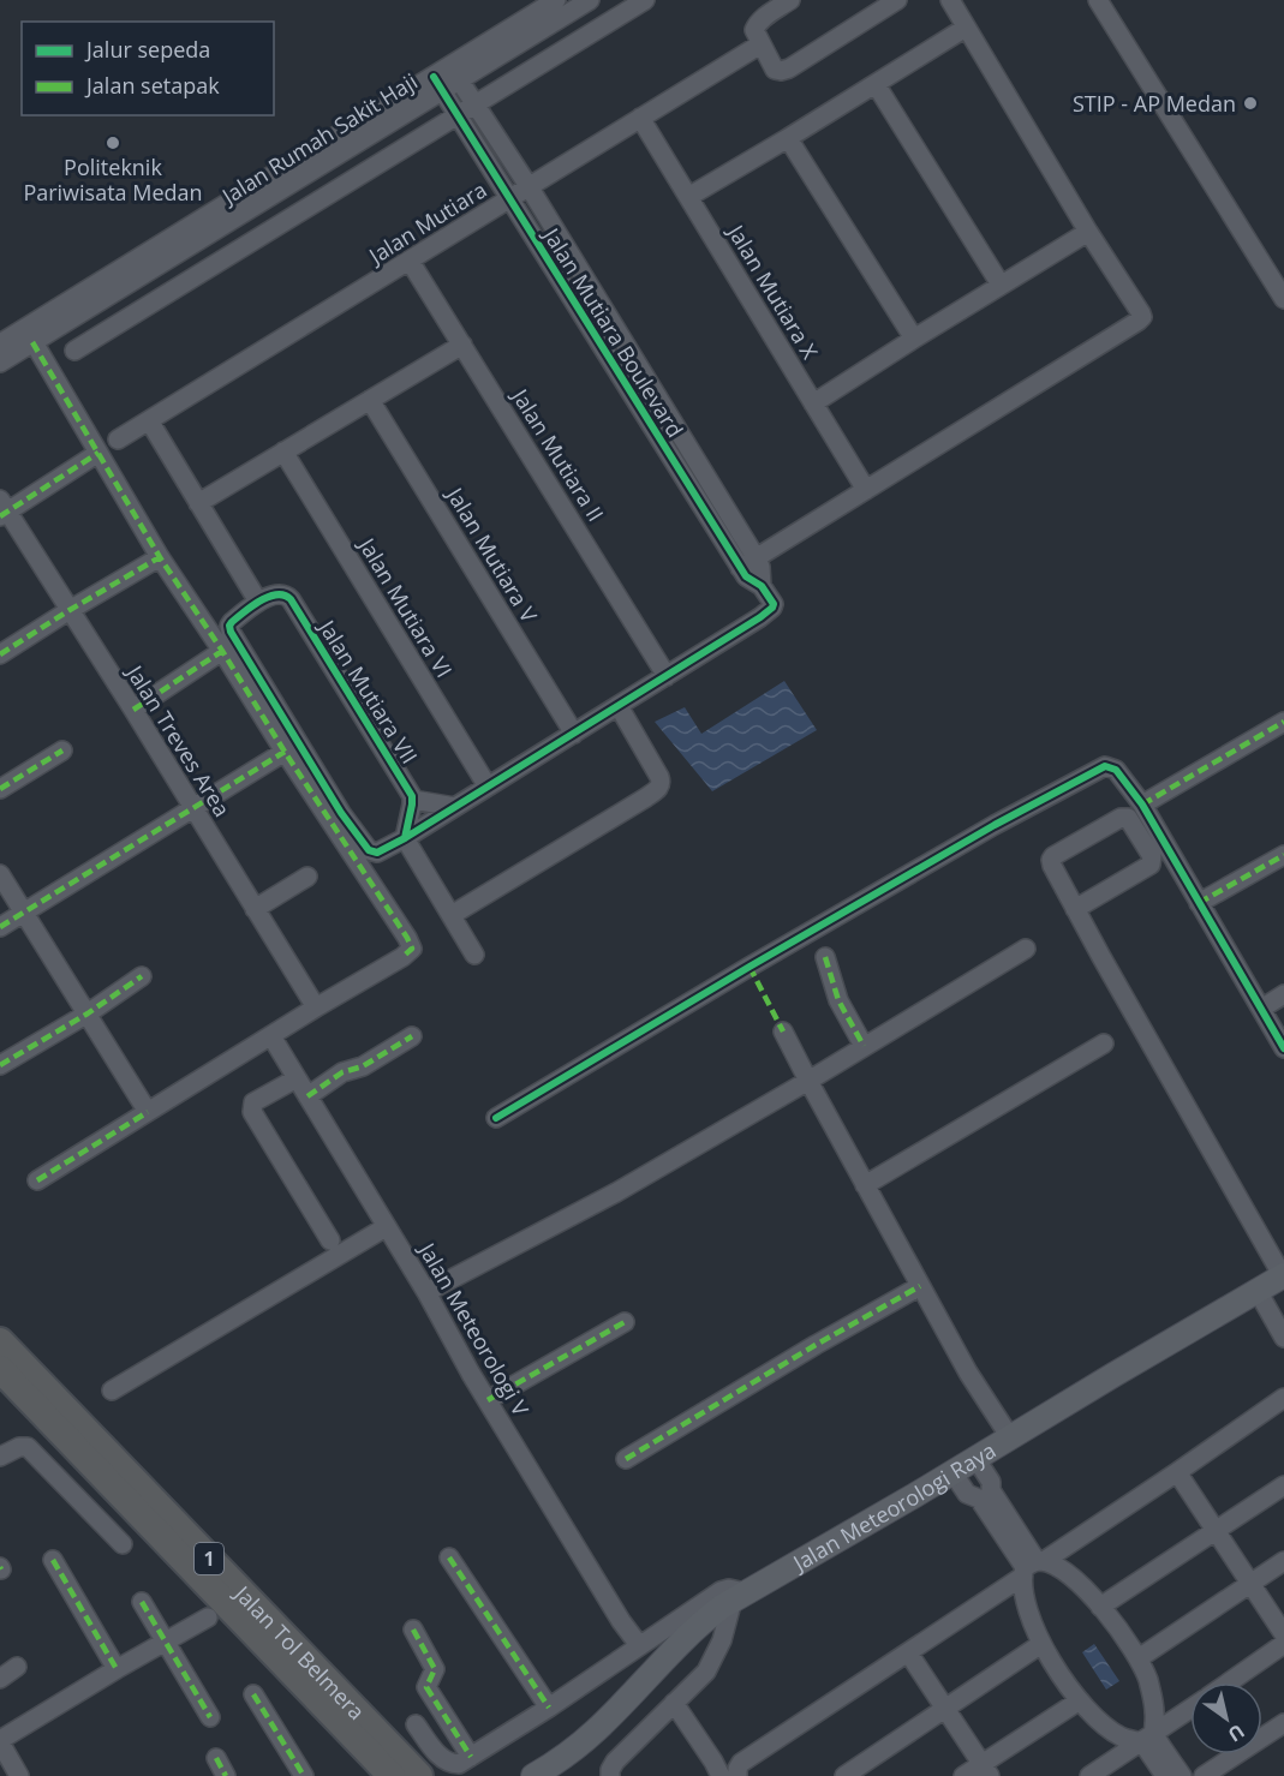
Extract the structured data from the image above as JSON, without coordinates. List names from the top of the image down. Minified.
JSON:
{"streets":{"highway":["1","Jalan Tol Belmera"],"main road":["Jalan Meteorologi Raya"],"street":["Jalan Rumah Sakit Haji","Jalan Mutiara","Jalan Mutiara X","Jalan Mutiara Boulevard","Jalan Mutiara II","Jalan Mutiara V","Jalan Mutiara VI","Jalan Mutiara VII","Jalan Treves Area","Jalan Meteorologi V"]},"crossings":[["Jalan Rumah Sakit Haji","Jalan Mutiara Boulevard"],["Jalan Mutiara","Jalan Mutiara X"],["Jalan Mutiara","Jalan Mutiara Boulevard"],["Jalan Mutiara","Jalan Mutiara II"],["Jalan Mutiara Boulevard","Jalan Mutiara II"]],"places":["STIP - AP Medan","Politeknik Pariwisata Medan"],"legend":["Jalur sepeda","Jalan setapak"],"north":"bottom right"}
